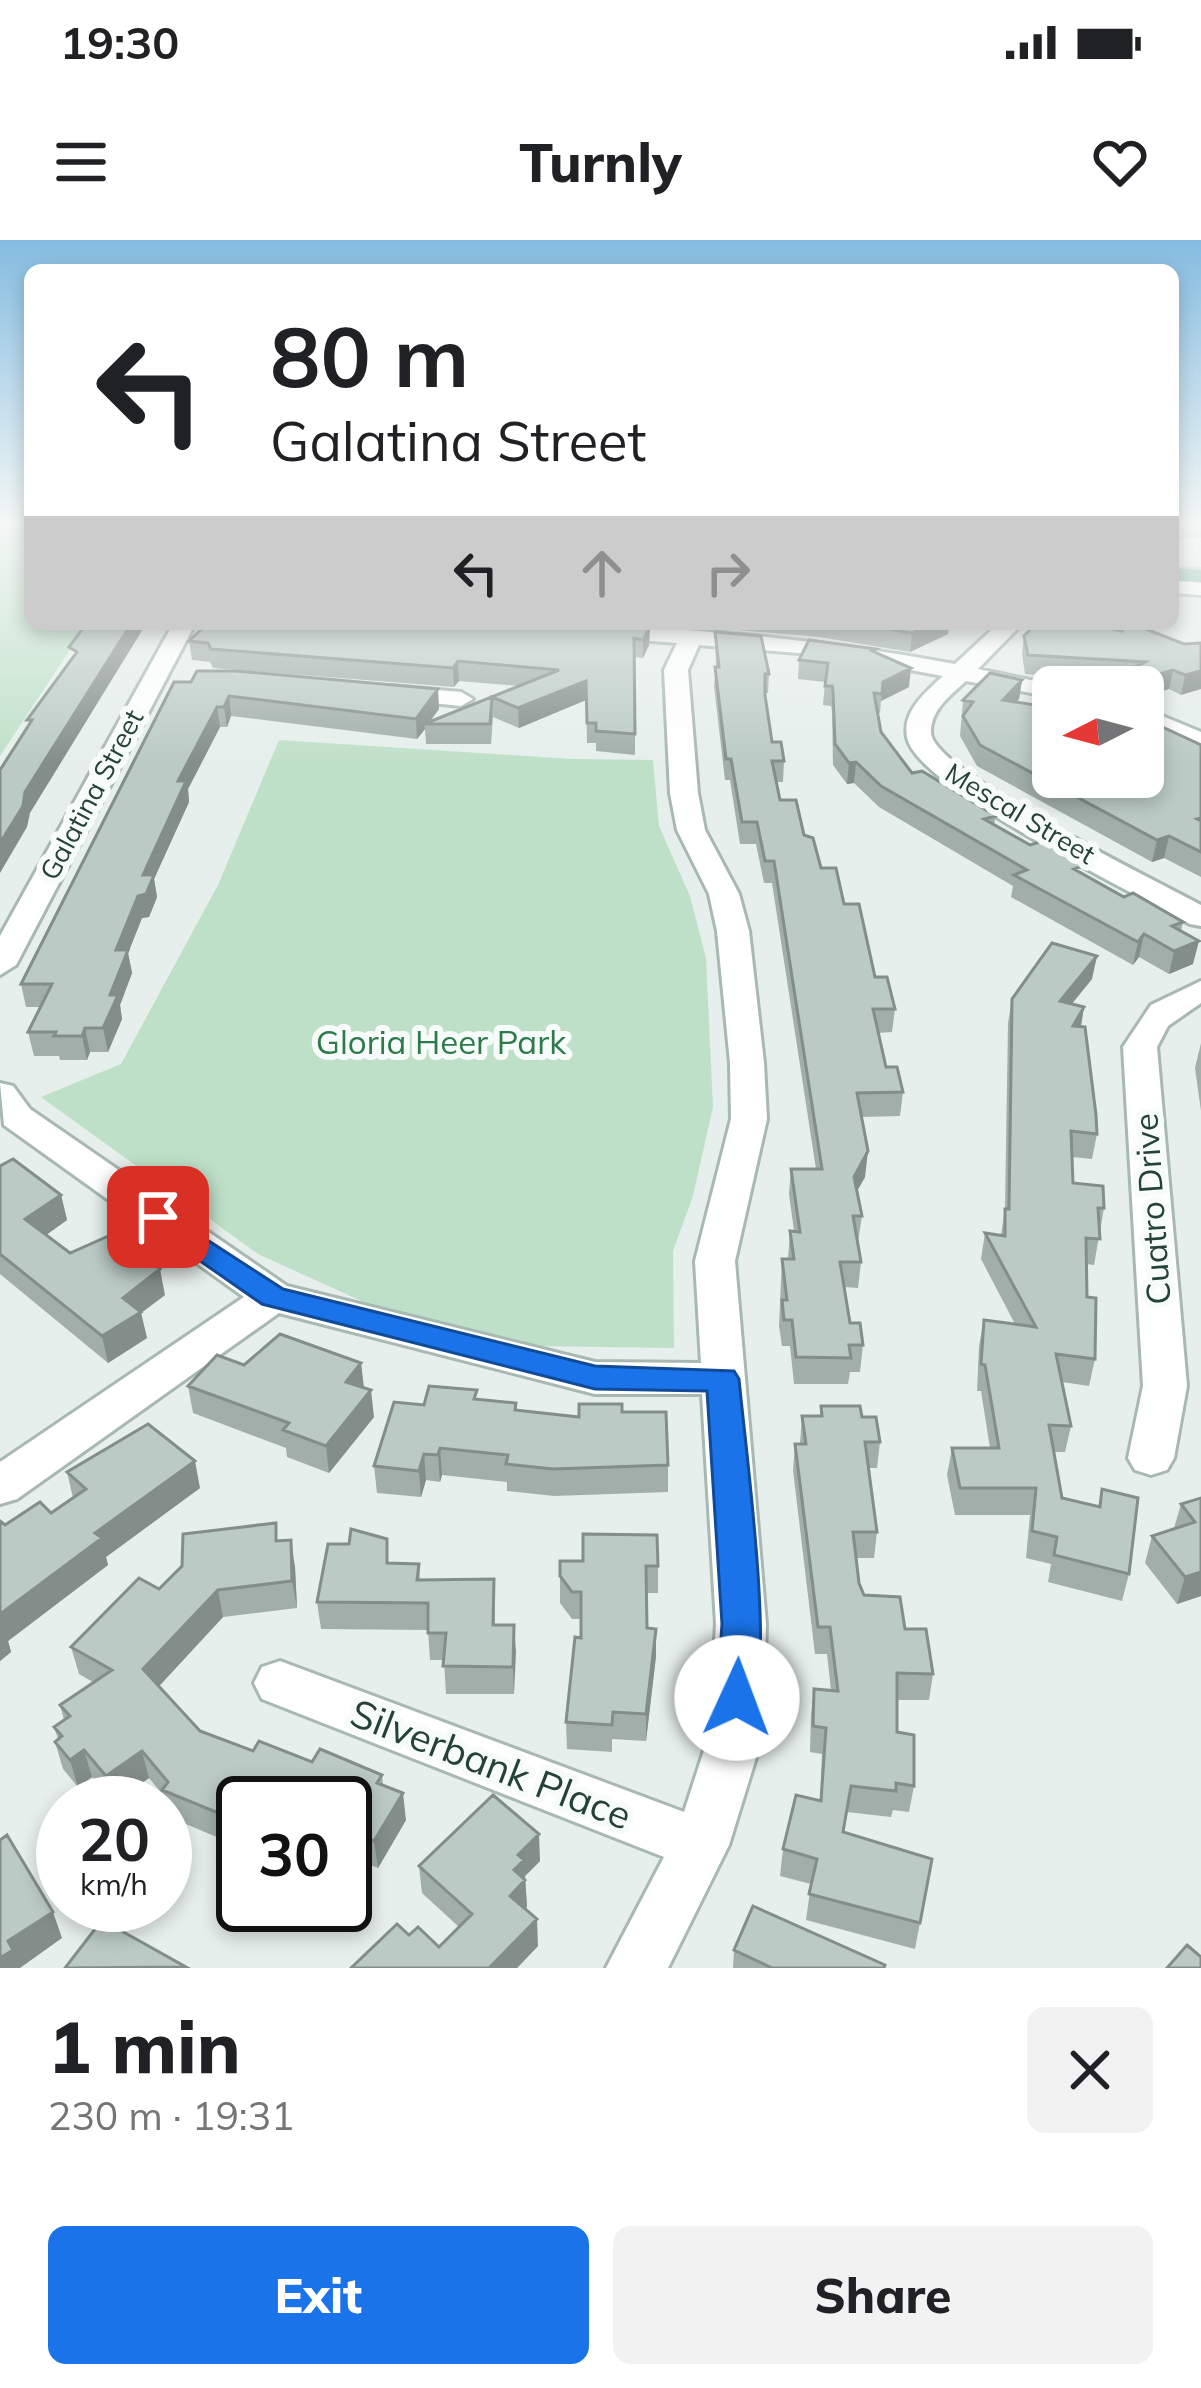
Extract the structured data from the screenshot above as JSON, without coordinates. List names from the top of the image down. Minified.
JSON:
{"streets":{"street":["Galatina Street","Mescal Street","Cuatro Drive","Silverbank Place"]},"parks":["Gloria Heer Park"],"north":"left","page":{"status":"19:30","header":"Turnly","turn":["80 m","Galatina Street"],"speed":"20 km/h","limit":"30","heading":["1 min","230 m · 19:31"],"buttons":["Exit","Share"]}}
